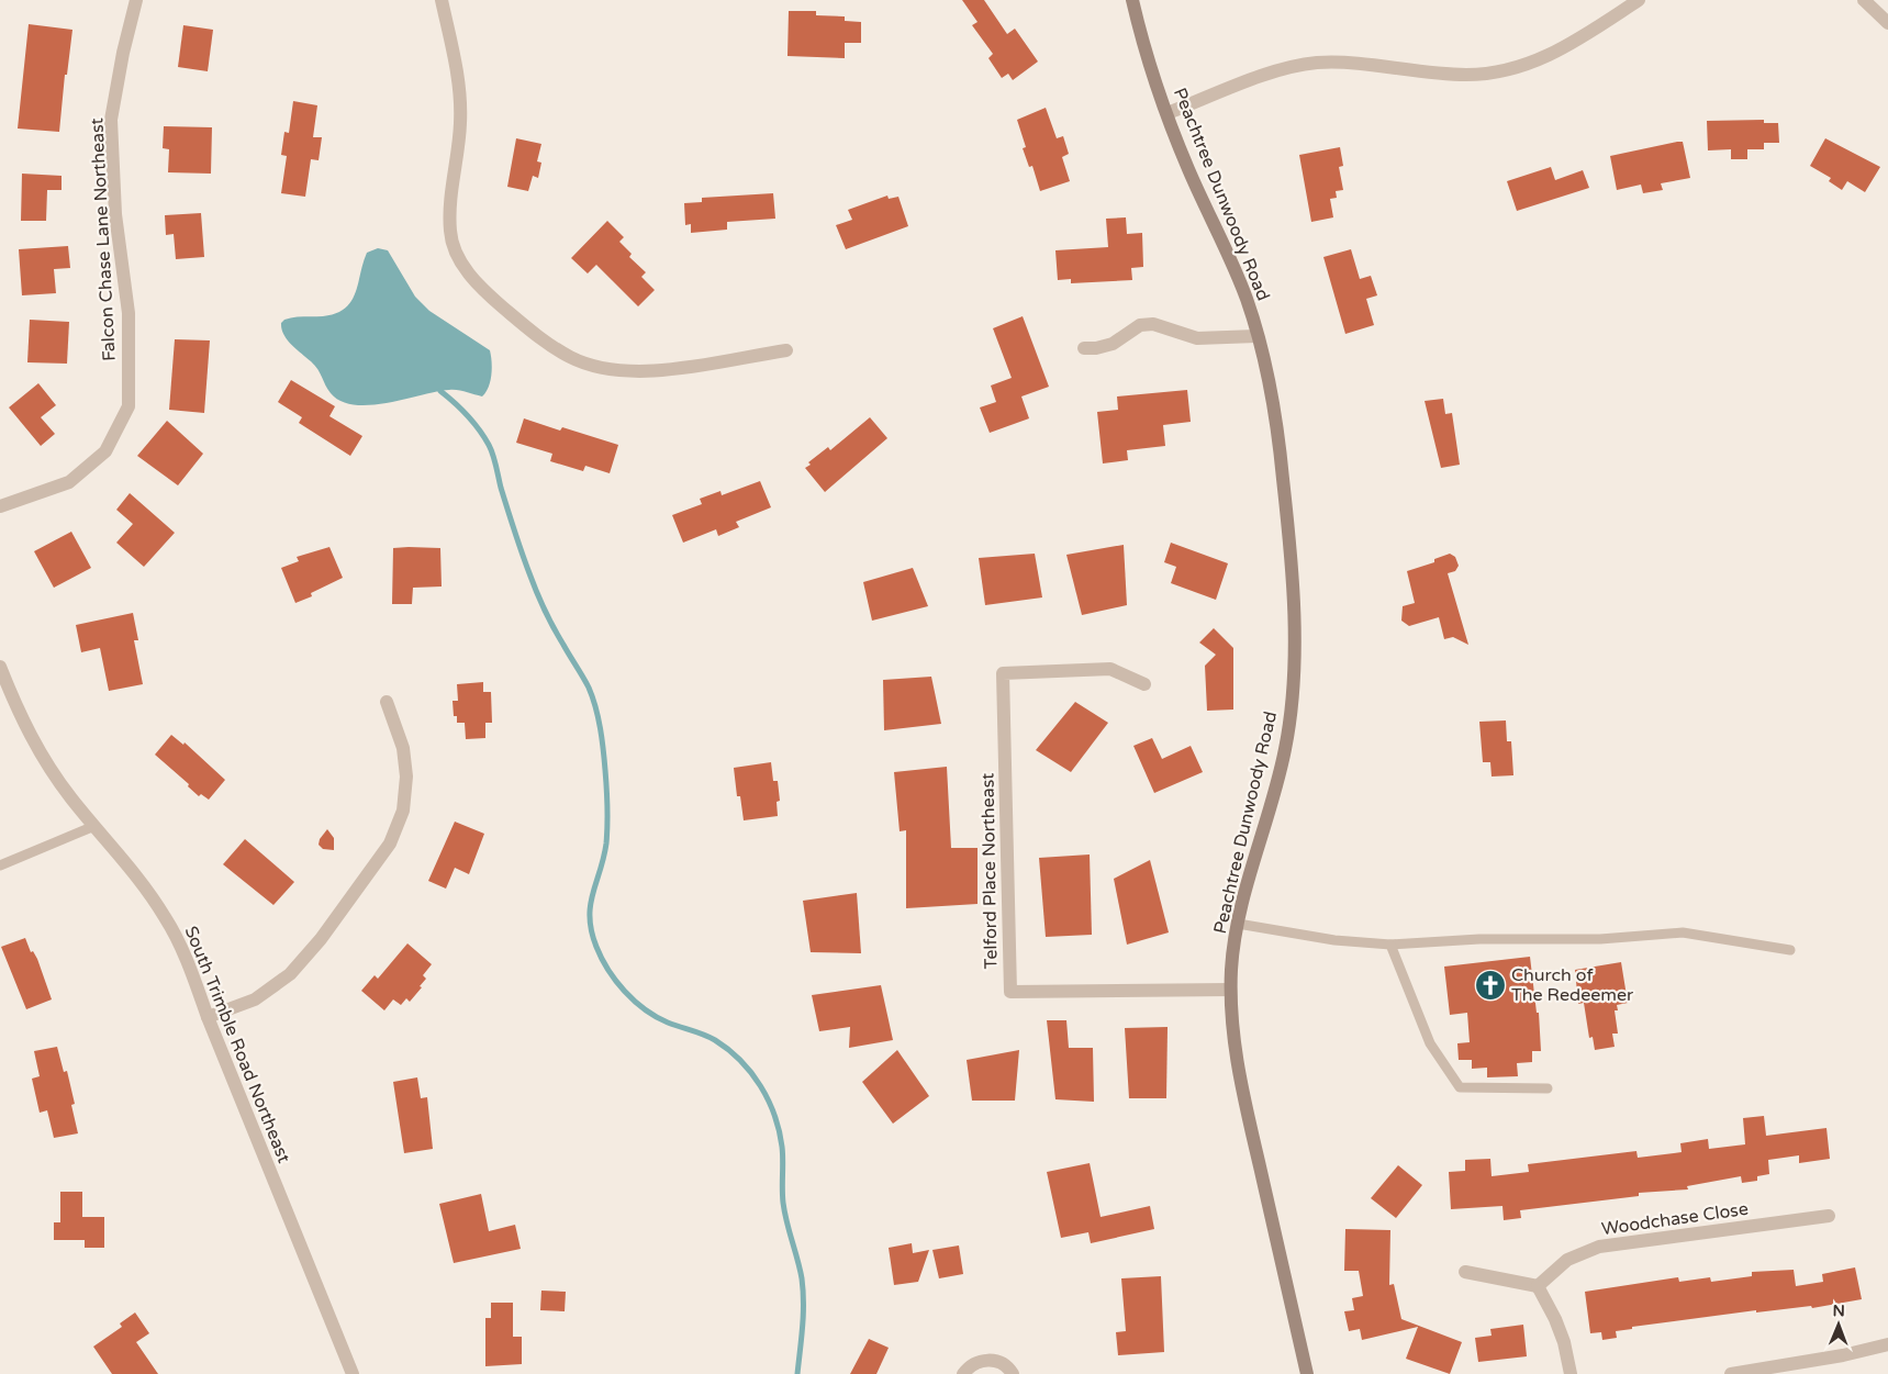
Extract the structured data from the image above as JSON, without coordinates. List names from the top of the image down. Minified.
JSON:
{"streets":{"main road":["Peachtree Dunwoody Road"],"street":["Falcon Chase Lane Northeast","Telford Place Northeast","South Trimble Road Northeast","Woodchase Close"]},"crossings":[["Peachtree Dunwoody Road","Telford Place Northeast"]],"places":{"church":["Church of The Redeemer"]},"north":"top"}
